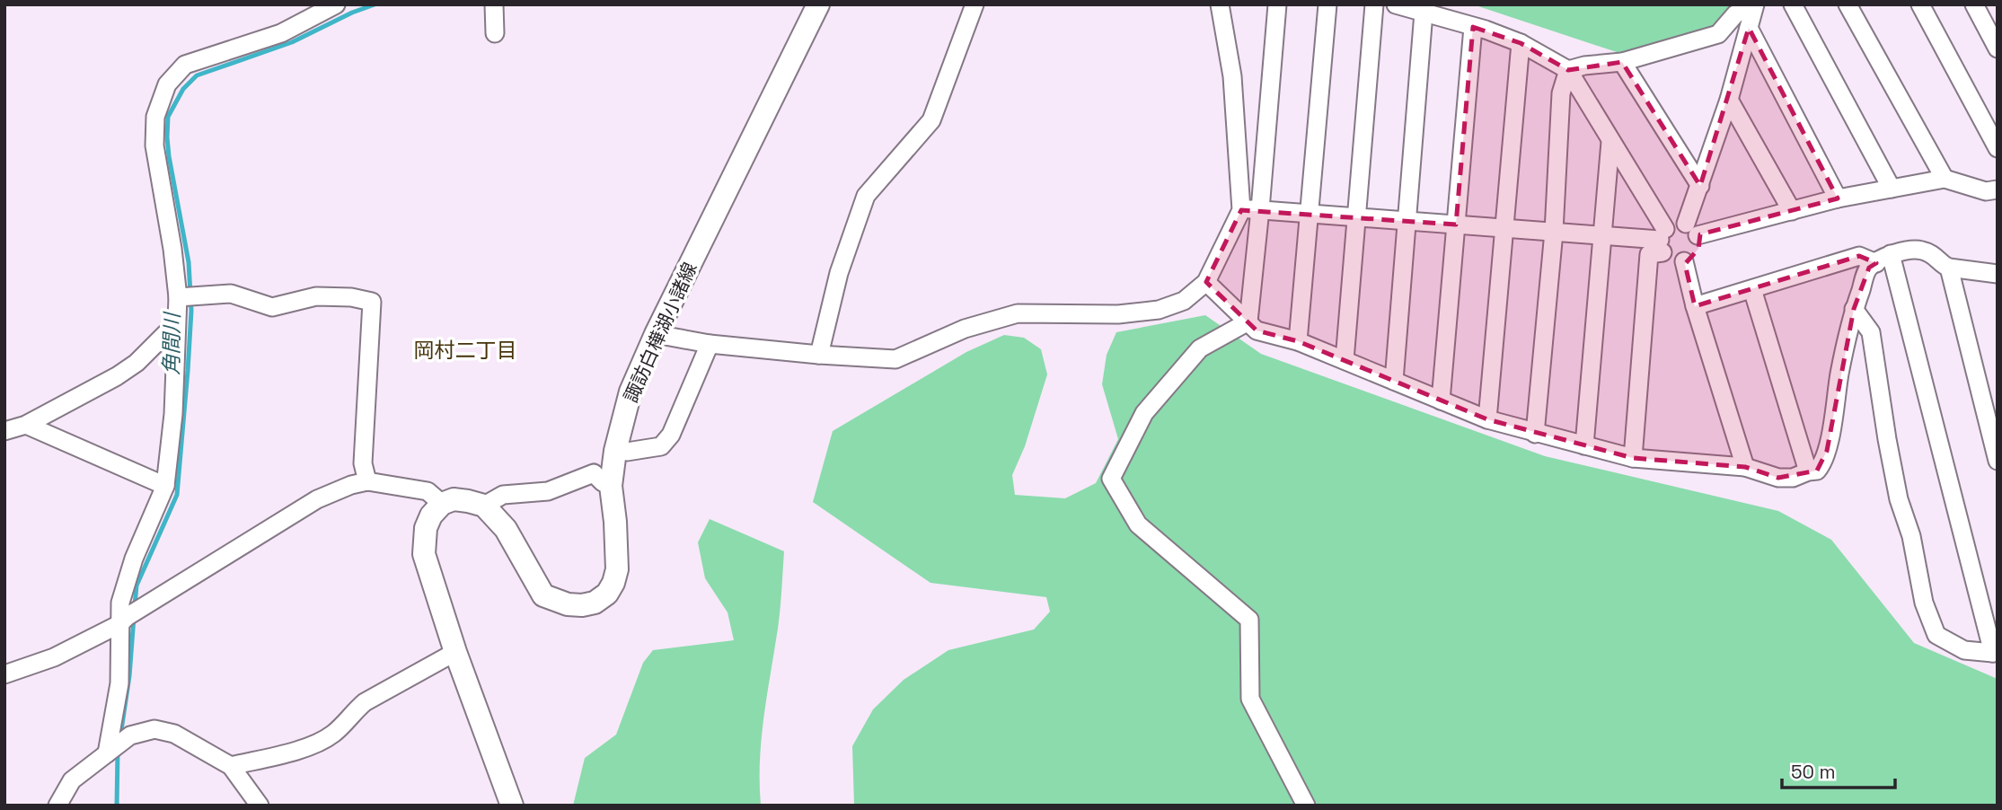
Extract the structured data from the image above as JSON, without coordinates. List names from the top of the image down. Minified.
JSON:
{"streets":{"main road":["諏訪白樺湖小諸線"]},"districts":["岡村二丁目"],"water":["角間川"],"scale_bar":"50 m"}
